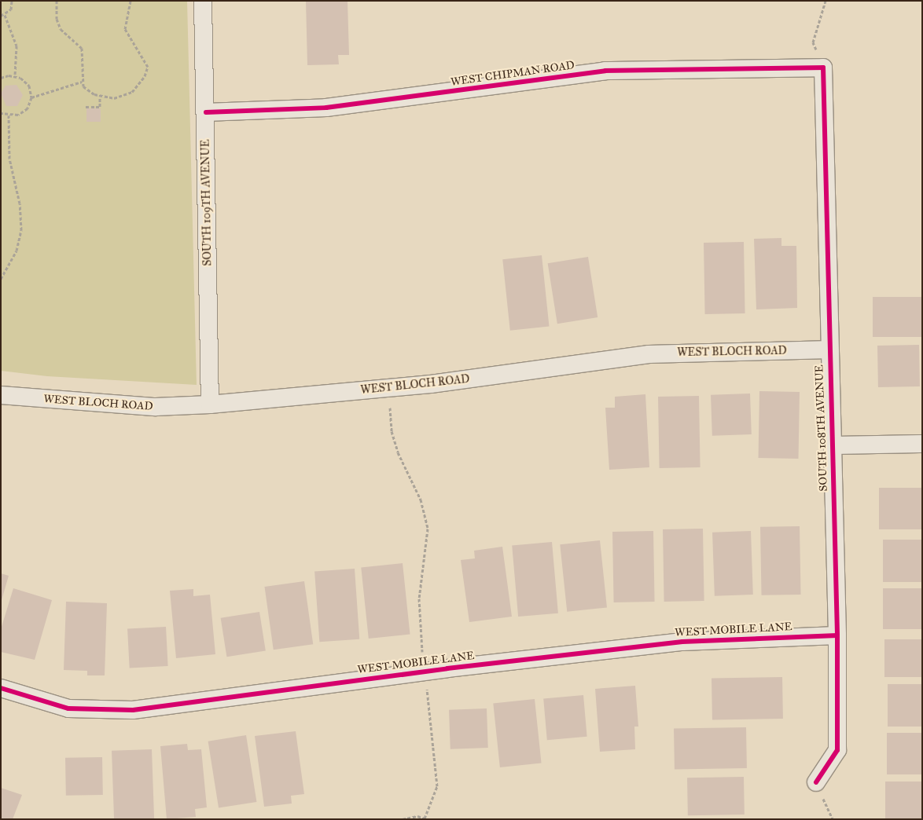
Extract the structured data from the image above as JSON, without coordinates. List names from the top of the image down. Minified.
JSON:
{"streets":{"street":["WEST CHIPMAN ROAD","SOUTH 109TH AVENUE","WEST BLOCH ROAD","SOUTH 108TH AVENUE","WEST MOBILE LANE"]},"crossings":[["WEST CHIPMAN ROAD","SOUTH 109TH AVENUE"],["WEST CHIPMAN ROAD","SOUTH 108TH AVENUE"],["SOUTH 109TH AVENUE","WEST BLOCH ROAD"],["WEST BLOCH ROAD","SOUTH 108TH AVENUE"],["SOUTH 108TH AVENUE","WEST MOBILE LANE"]]}
